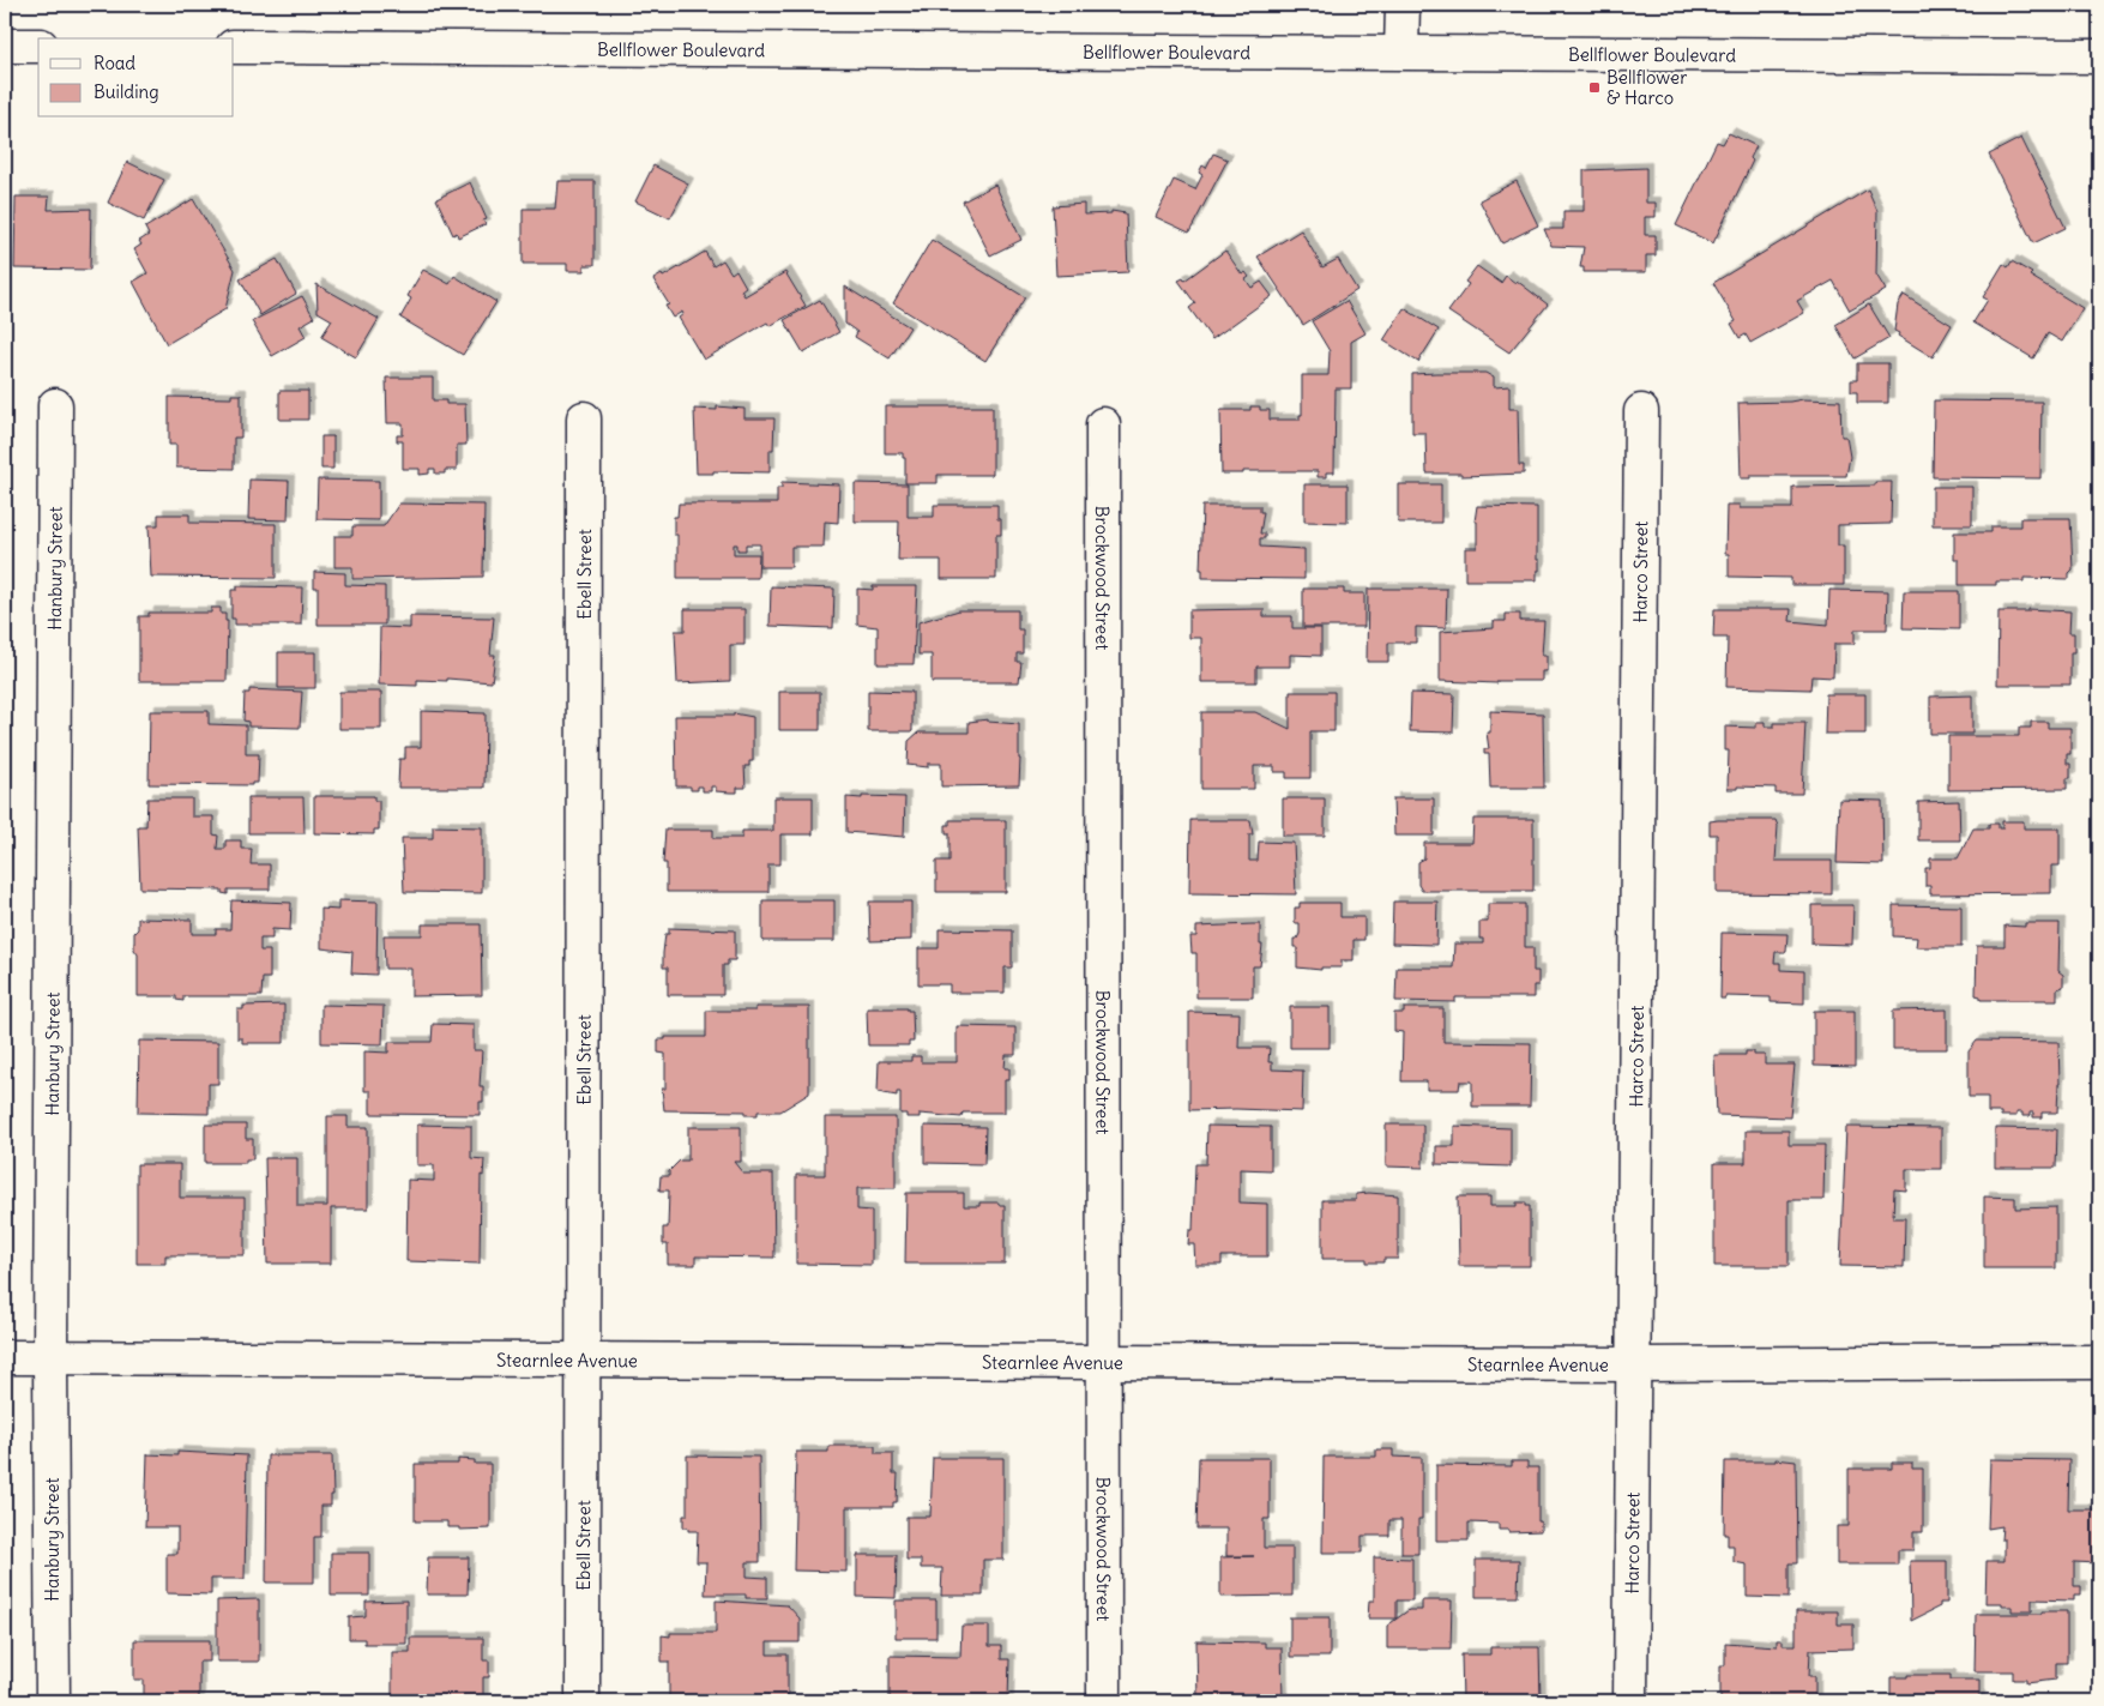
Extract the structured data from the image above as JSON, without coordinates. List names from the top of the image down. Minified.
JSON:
{"streets":{"street":["Bellflower Boulevard","Hanbury Street","Harco Street","Ebell Street","Brockwood Street","Stearnlee Avenue"]},"crossings":[["Hanbury Street","Stearnlee Avenue"],["Harco Street","Stearnlee Avenue"],["Ebell Street","Stearnlee Avenue"],["Brockwood Street","Stearnlee Avenue"]],"places":{"transit":["Bellflower & Harco"]},"legend":["Road","Building"]}
